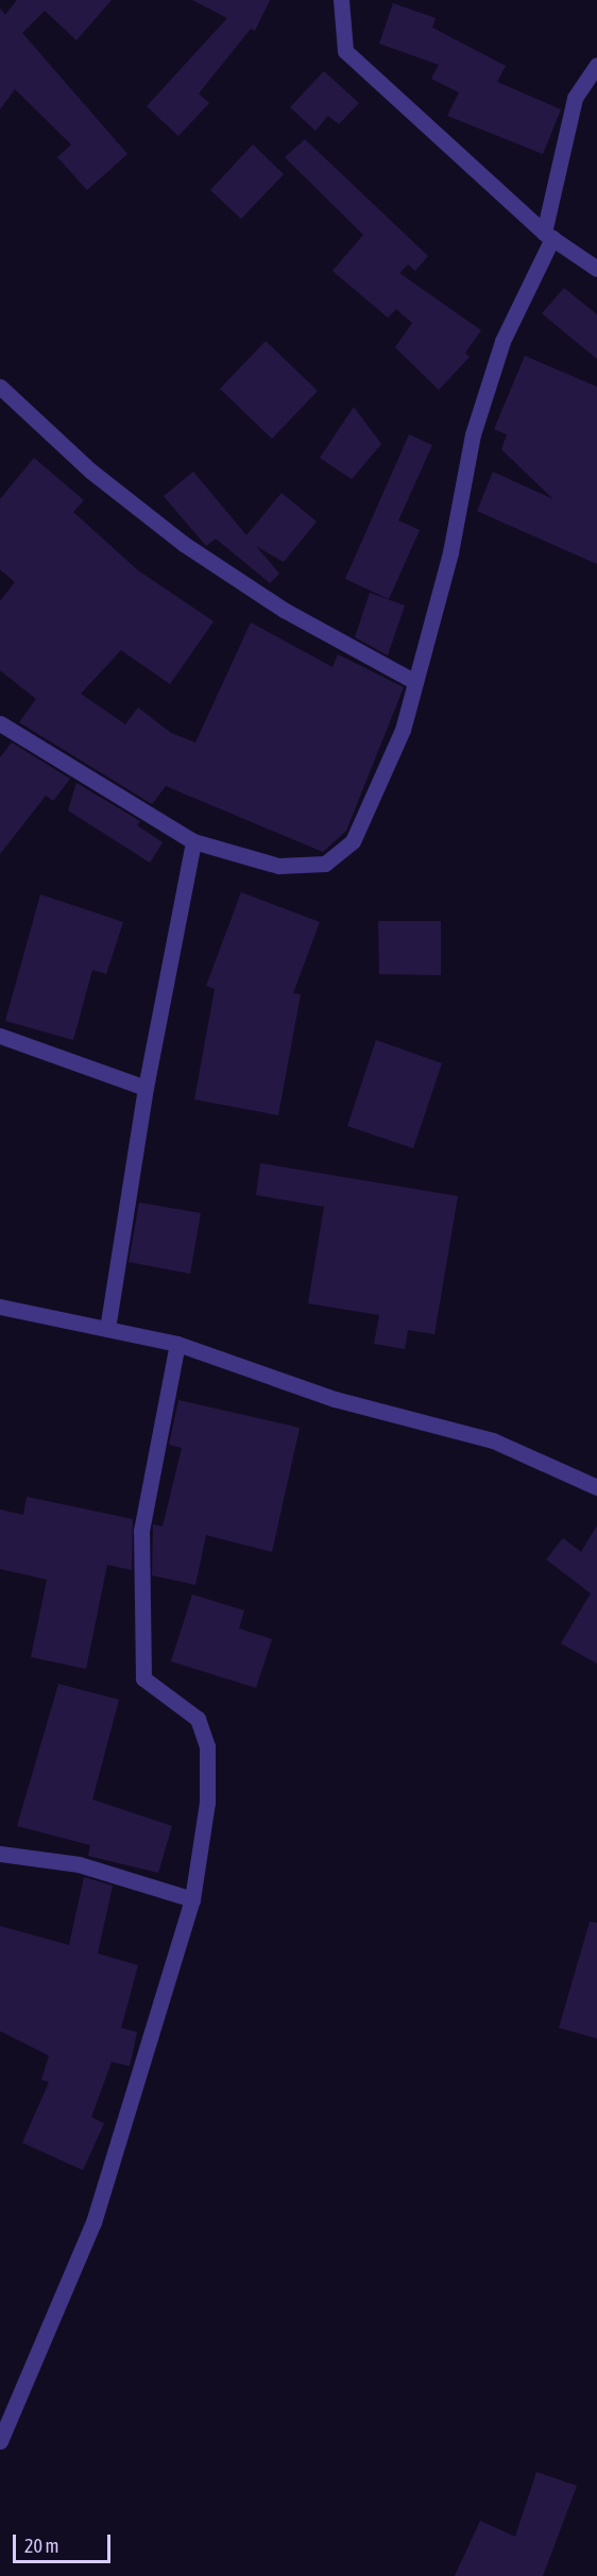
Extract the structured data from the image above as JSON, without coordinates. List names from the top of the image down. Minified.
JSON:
{"scale_bar":"20 m"}
